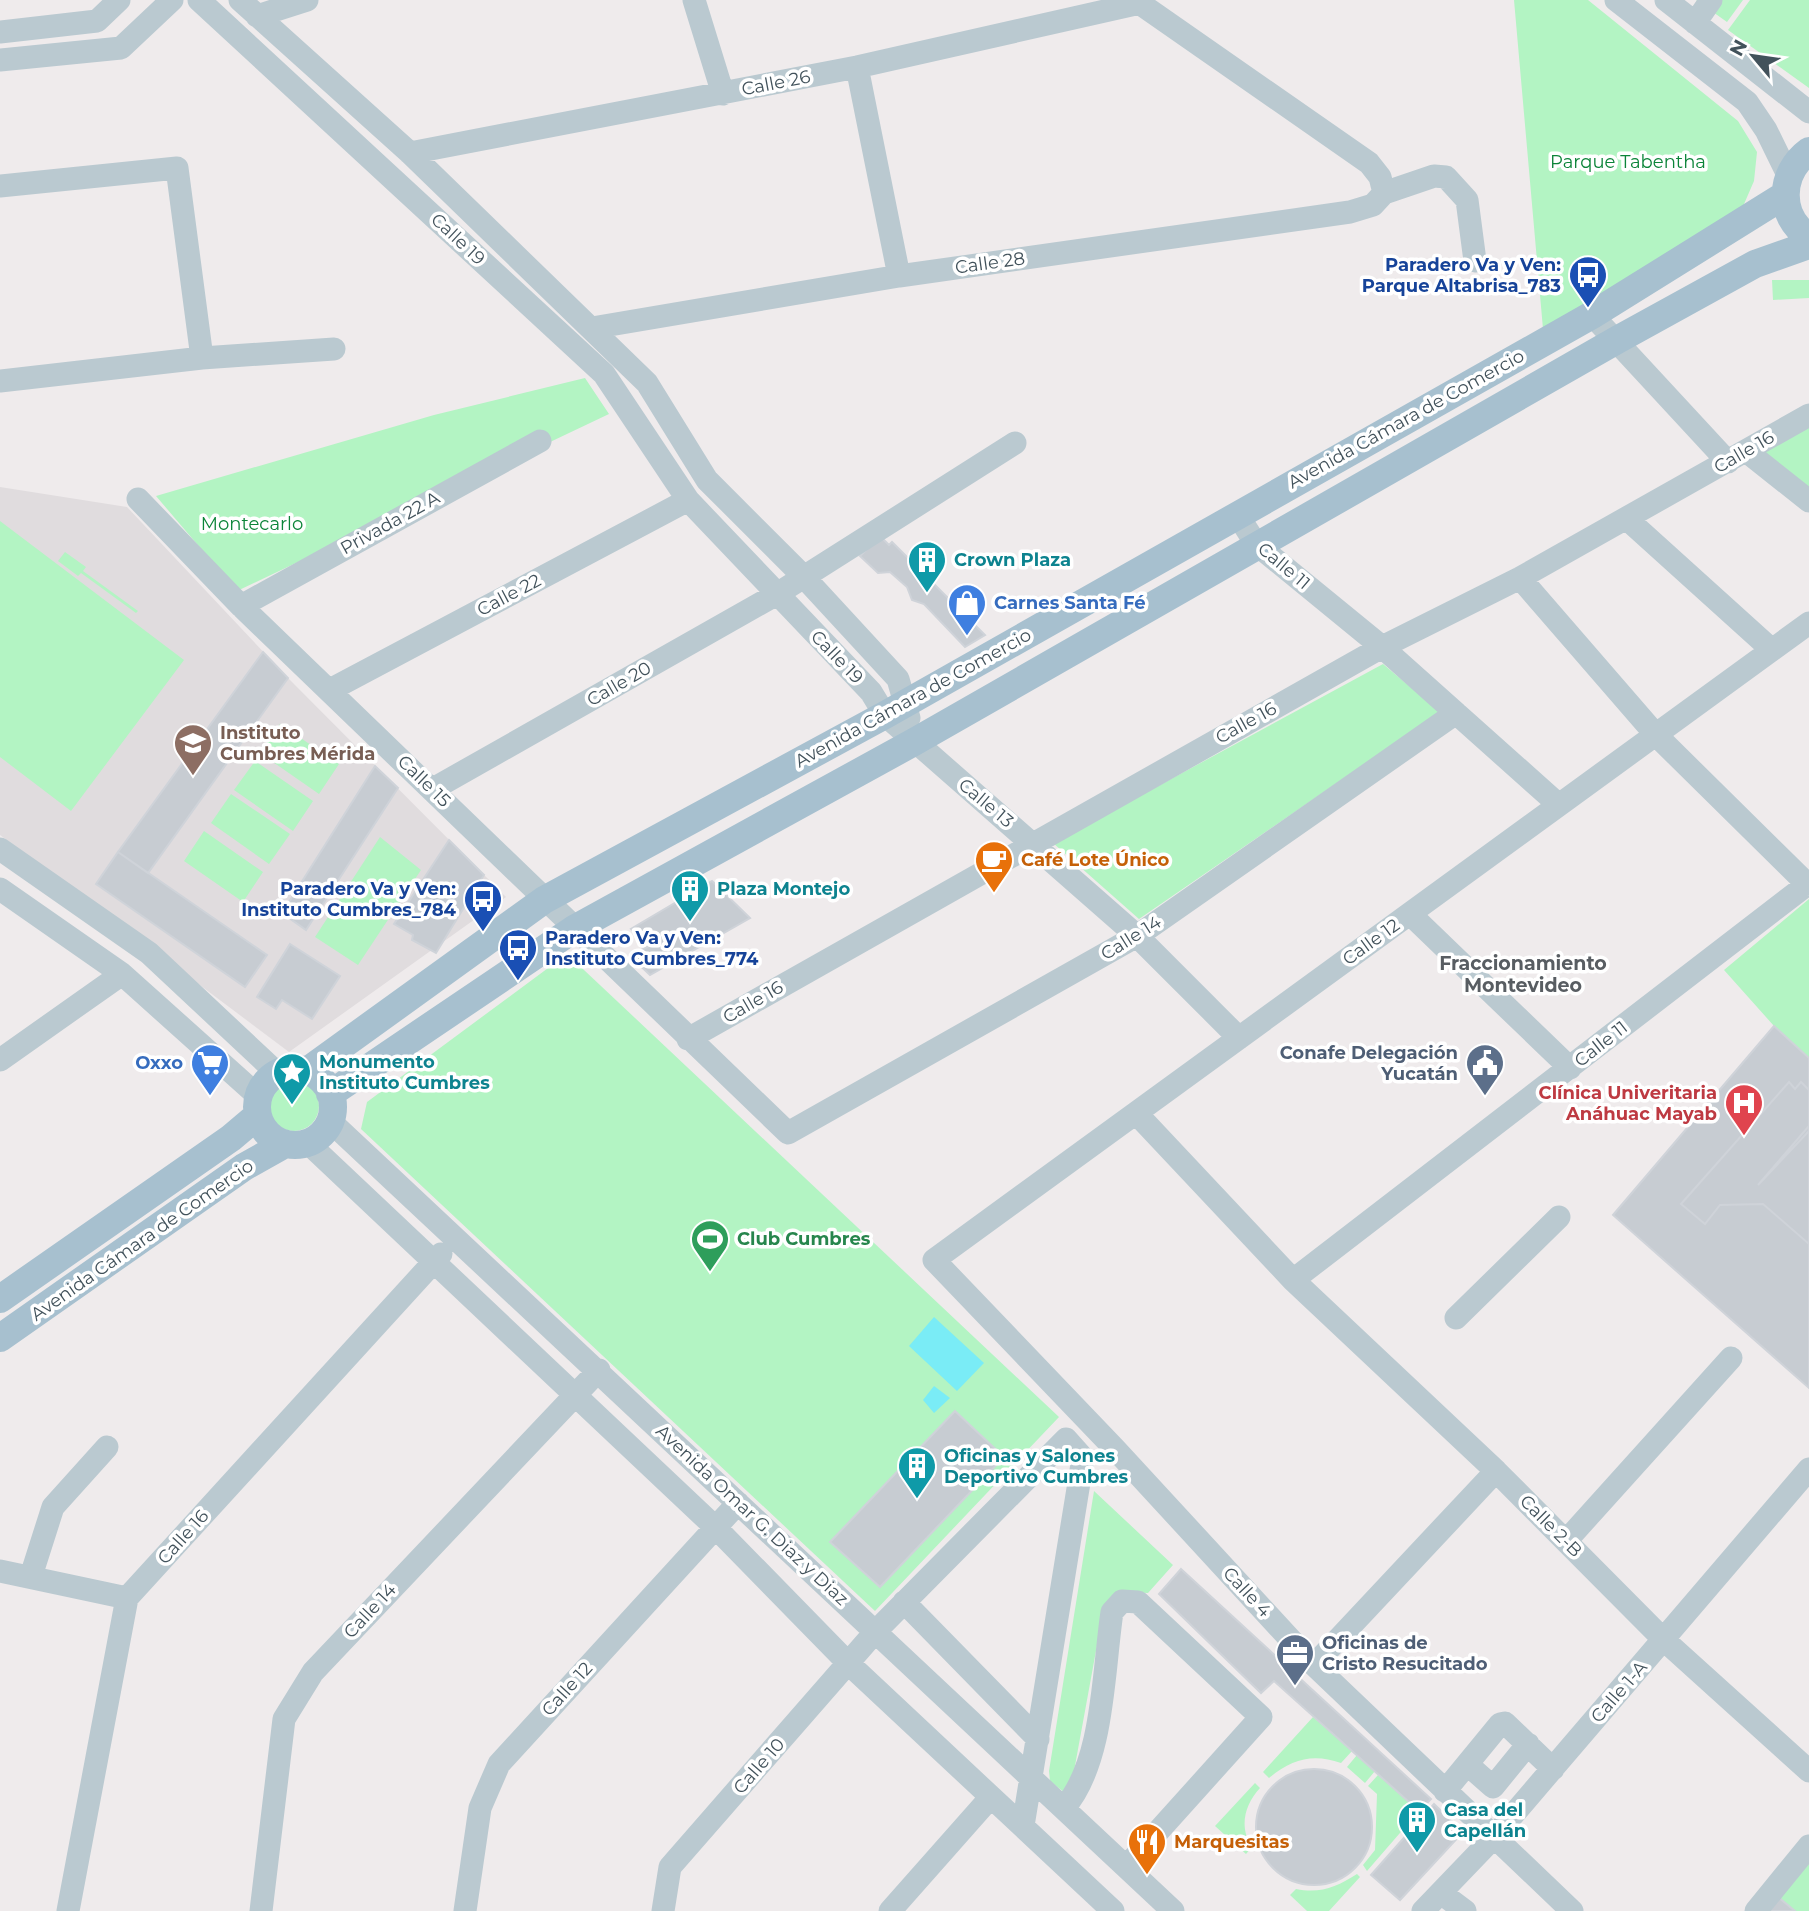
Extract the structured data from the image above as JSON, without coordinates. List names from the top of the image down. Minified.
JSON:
{"streets":{"main road":["Avenida Cámara de Comercio"],"street":["Calle 26","Calle 19","Calle 28","Calle 16","Privada 22 A","Calle 11","Calle 22","Calle 20","Calle 15","Calle 13","Calle 14","Calle 12","Avenida Omar G. Diaz y Diaz","Calle 2-B","Calle 4","Calle 1-A","Calle 10"]},"crossings":[["Calle 26","Calle 19"],["Calle 19","Calle 28"],["Calle 19","Avenida Cámara de Comercio"],["Calle 19","Calle 22"],["Calle 19","Calle 20"],["Calle 19","Calle 13"],["Avenida Cámara de Comercio","Calle 11"],["Avenida Cámara de Comercio","Calle 15"],["Avenida Cámara de Comercio","Calle 13"],["Avenida Cámara de Comercio","Avenida Omar G. Diaz y Diaz"],["Calle 16","Calle 11"],["Calle 16","Calle 15"],["Calle 16","Calle 13"],["Calle 16","Avenida Omar G. Diaz y Diaz"],["Privada 22 A","Calle 15"],["Calle 11","Calle 14"],["Calle 11","Calle 12"],["Calle 11","Calle 2-B"],["Calle 22","Calle 15"],["Calle 20","Calle 15"],["Calle 15","Calle 14"],["Calle 13","Calle 14"],["Calle 13","Calle 12"],["Calle 14","Avenida Omar G. Diaz y Diaz"],["Calle 12","Avenida Omar G. Diaz y Diaz"],["Calle 12","Calle 4"],["Avenida Omar G. Diaz y Diaz","Calle 10"],["Calle 2-B","Calle 1-A"],["Calle 4","Calle 1-A"]],"districts":["Fraccionamiento Montevideo"],"parks":["Parque Tabentha","Montecarlo"],"places":{"bus stop":["Paradero Va y Ven: Parque Altabrisa_783","Paradero Va y Ven: Instituto Cumbres_784","Paradero Va y Ven: Instituto Cumbres_774"],"building":["Crown Plaza","Plaza Montejo","Oficinas y Salones Deportivo Cumbres","Casa del Capellán"],"shop":["Carnes Santa Fé"],"school or university":["Instituto Cumbres Mérida"],"cafe":["Café Lote Único"],"supermarket":["Oxxo"],"public building":["Conafe Delegación Yucatán"],"place":["Monumento Instituto Cumbres"],"hospital":["Clínica Univeritaria Anáhuac Mayab"],"sports":["Club Cumbres"],"office":["Oficinas de Cristo Resucitado"],"restaurant":["Marquesitas"]},"north":"top left"}
